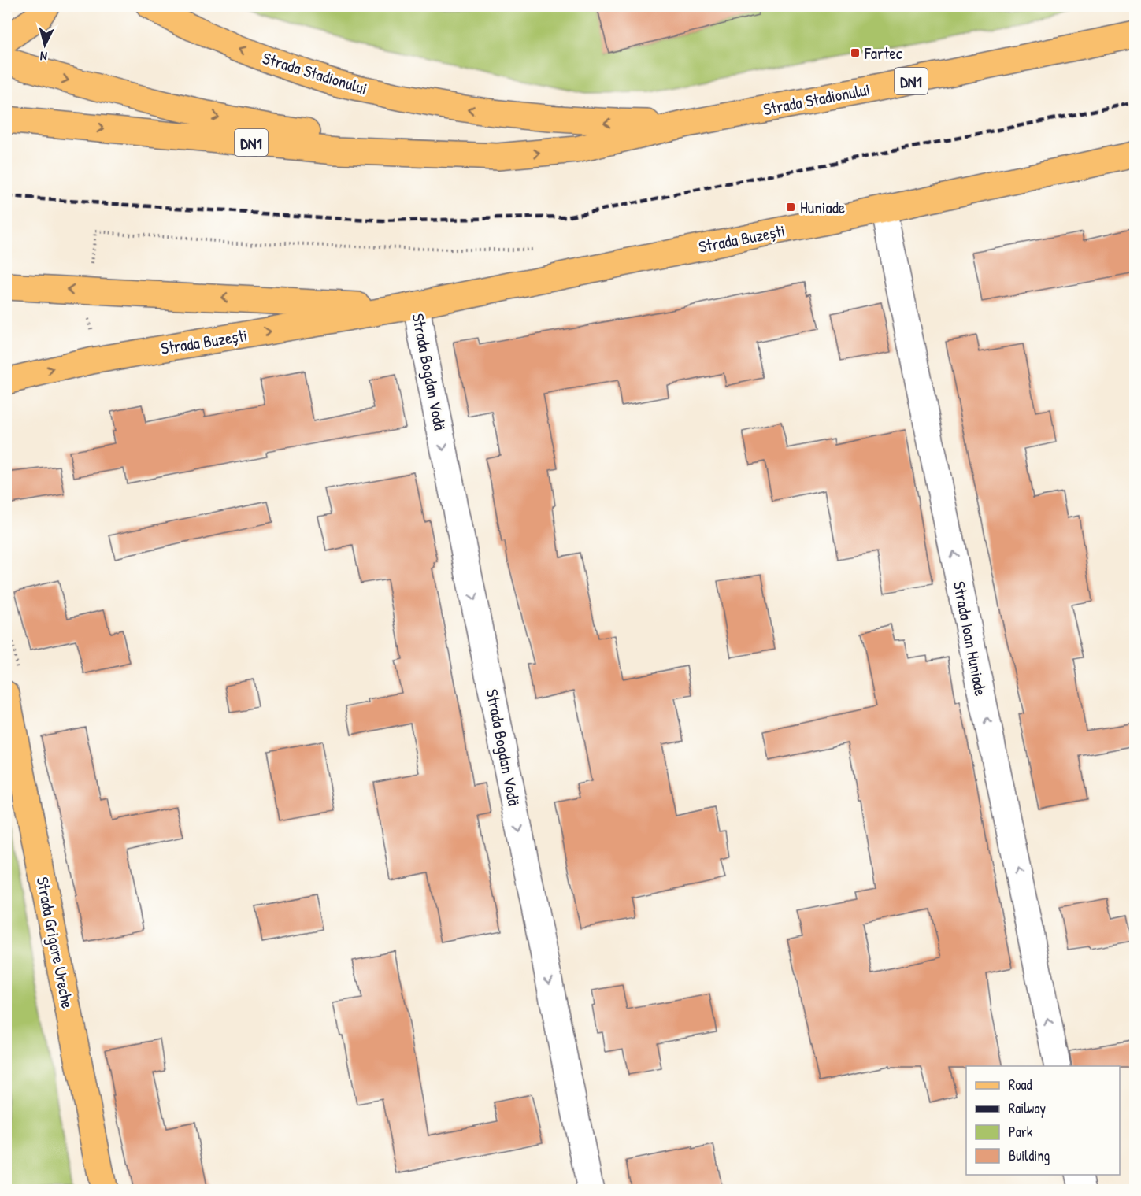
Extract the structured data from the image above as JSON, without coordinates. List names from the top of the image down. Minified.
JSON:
{"streets":{"main road":["Strada Stadionului","DN1","Strada Buzești","Strada Grigore Ureche"],"street":["Strada Bogdan Vodă","Strada Ioan Huniade"]},"crossings":[["Strada Stadionului","DN1"],["Strada Buzești","Strada Bogdan Vodă"],["Strada Buzești","Strada Ioan Huniade"]],"one_way":["Strada Bogdan Vodă","Strada Ioan Huniade"],"places":{"transit":["Fartec","Huniade"]},"legend":["Road","Railway","Park","Building"],"north":"bottom"}
